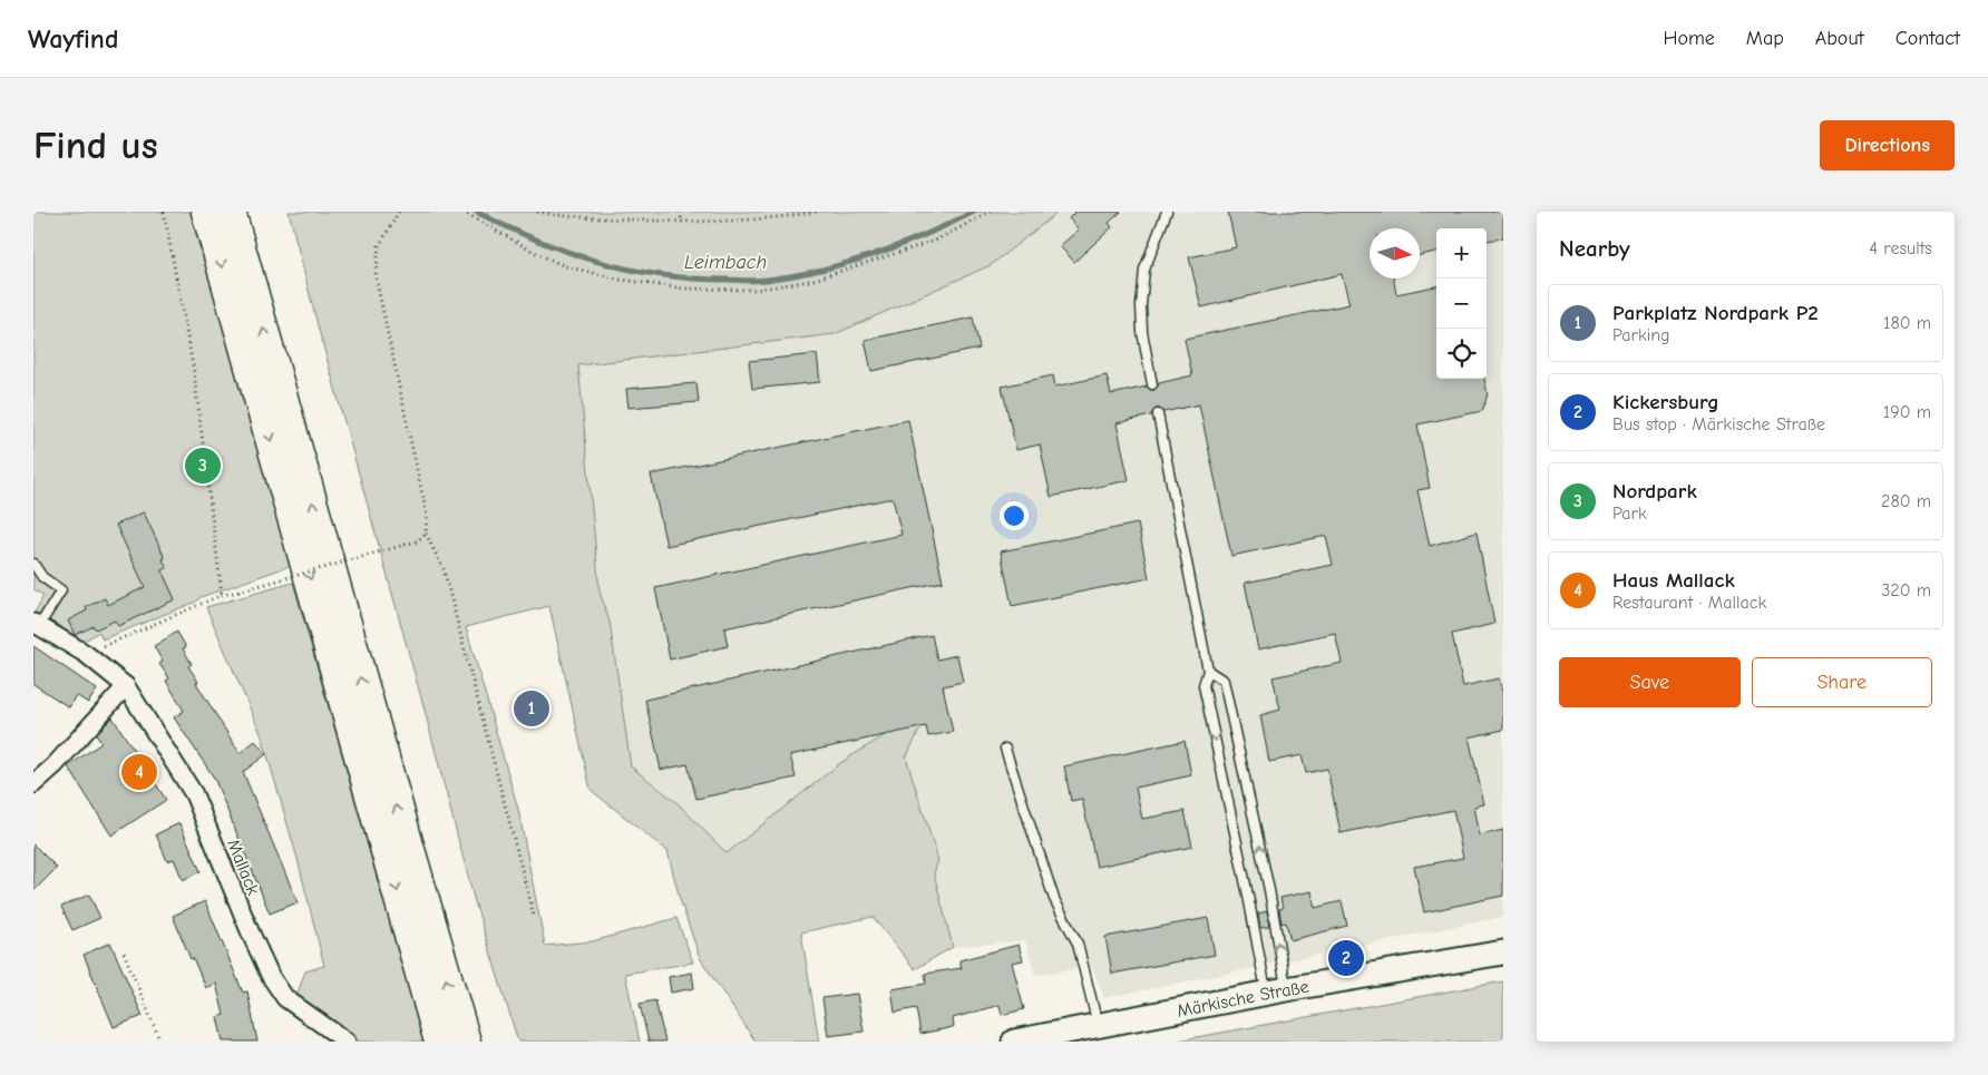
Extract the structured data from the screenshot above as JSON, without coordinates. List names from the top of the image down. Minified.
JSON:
{"streets":{"main road":["Märkische Straße"],"street":["Mallack"]},"water":["Leimbach"],"north":"right","page":{"header":"Wayfind","nav":["Home","Map","About","Contact"],"buttons":["Directions",["Save","Share"]],"title":"Find us","heading":["Nearby","4 results"],"map_buttons":["+","−"],"list":[{"mark":"1","name":"Parkplatz Nordpark P2","note":"Parking","value":"180 m"},{"mark":"2","name":"Kickersburg","note":"Bus stop · Märkische Straße","value":"190 m"},{"mark":"3","name":"Nordpark","note":"Park","value":"280 m"},{"mark":"4","name":"Haus Mallack","note":"Restaurant · Mallack","value":"320 m"}],"pins":["3","1","4","2"]}}
